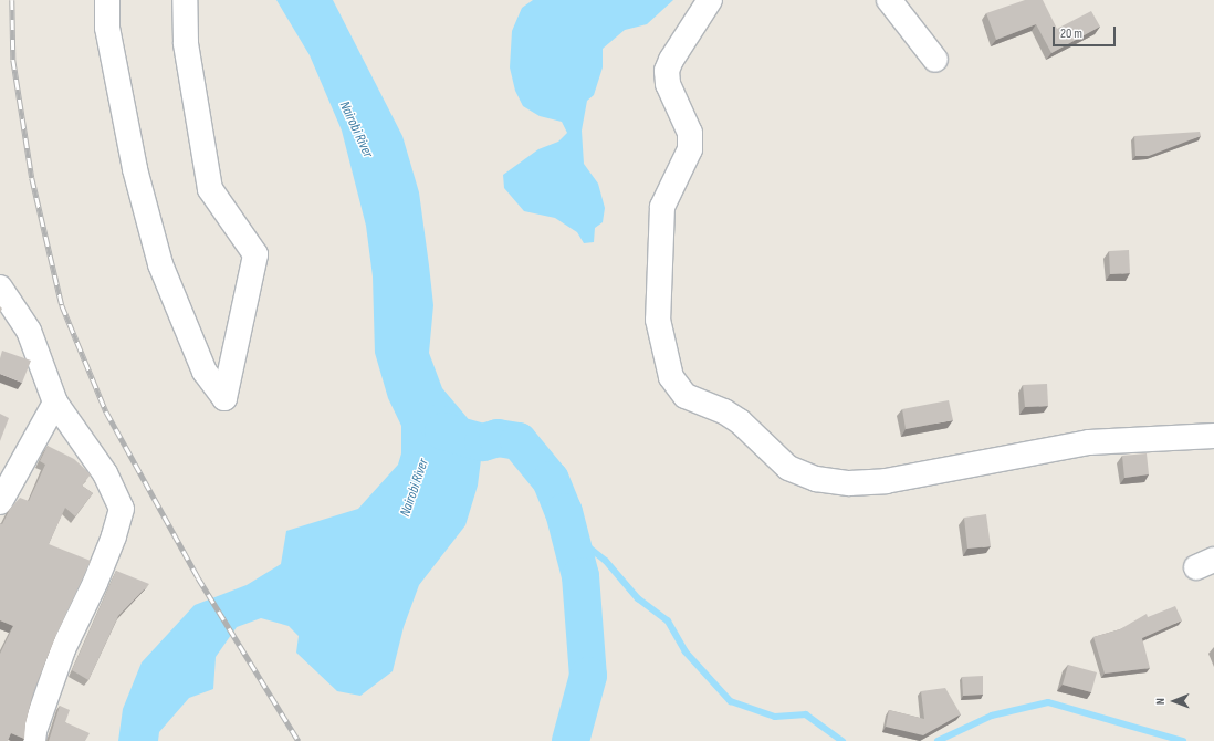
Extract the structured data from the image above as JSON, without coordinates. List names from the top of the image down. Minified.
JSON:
{"water":["Nairobi River"],"scale_bar":"20 m","north":"left"}
